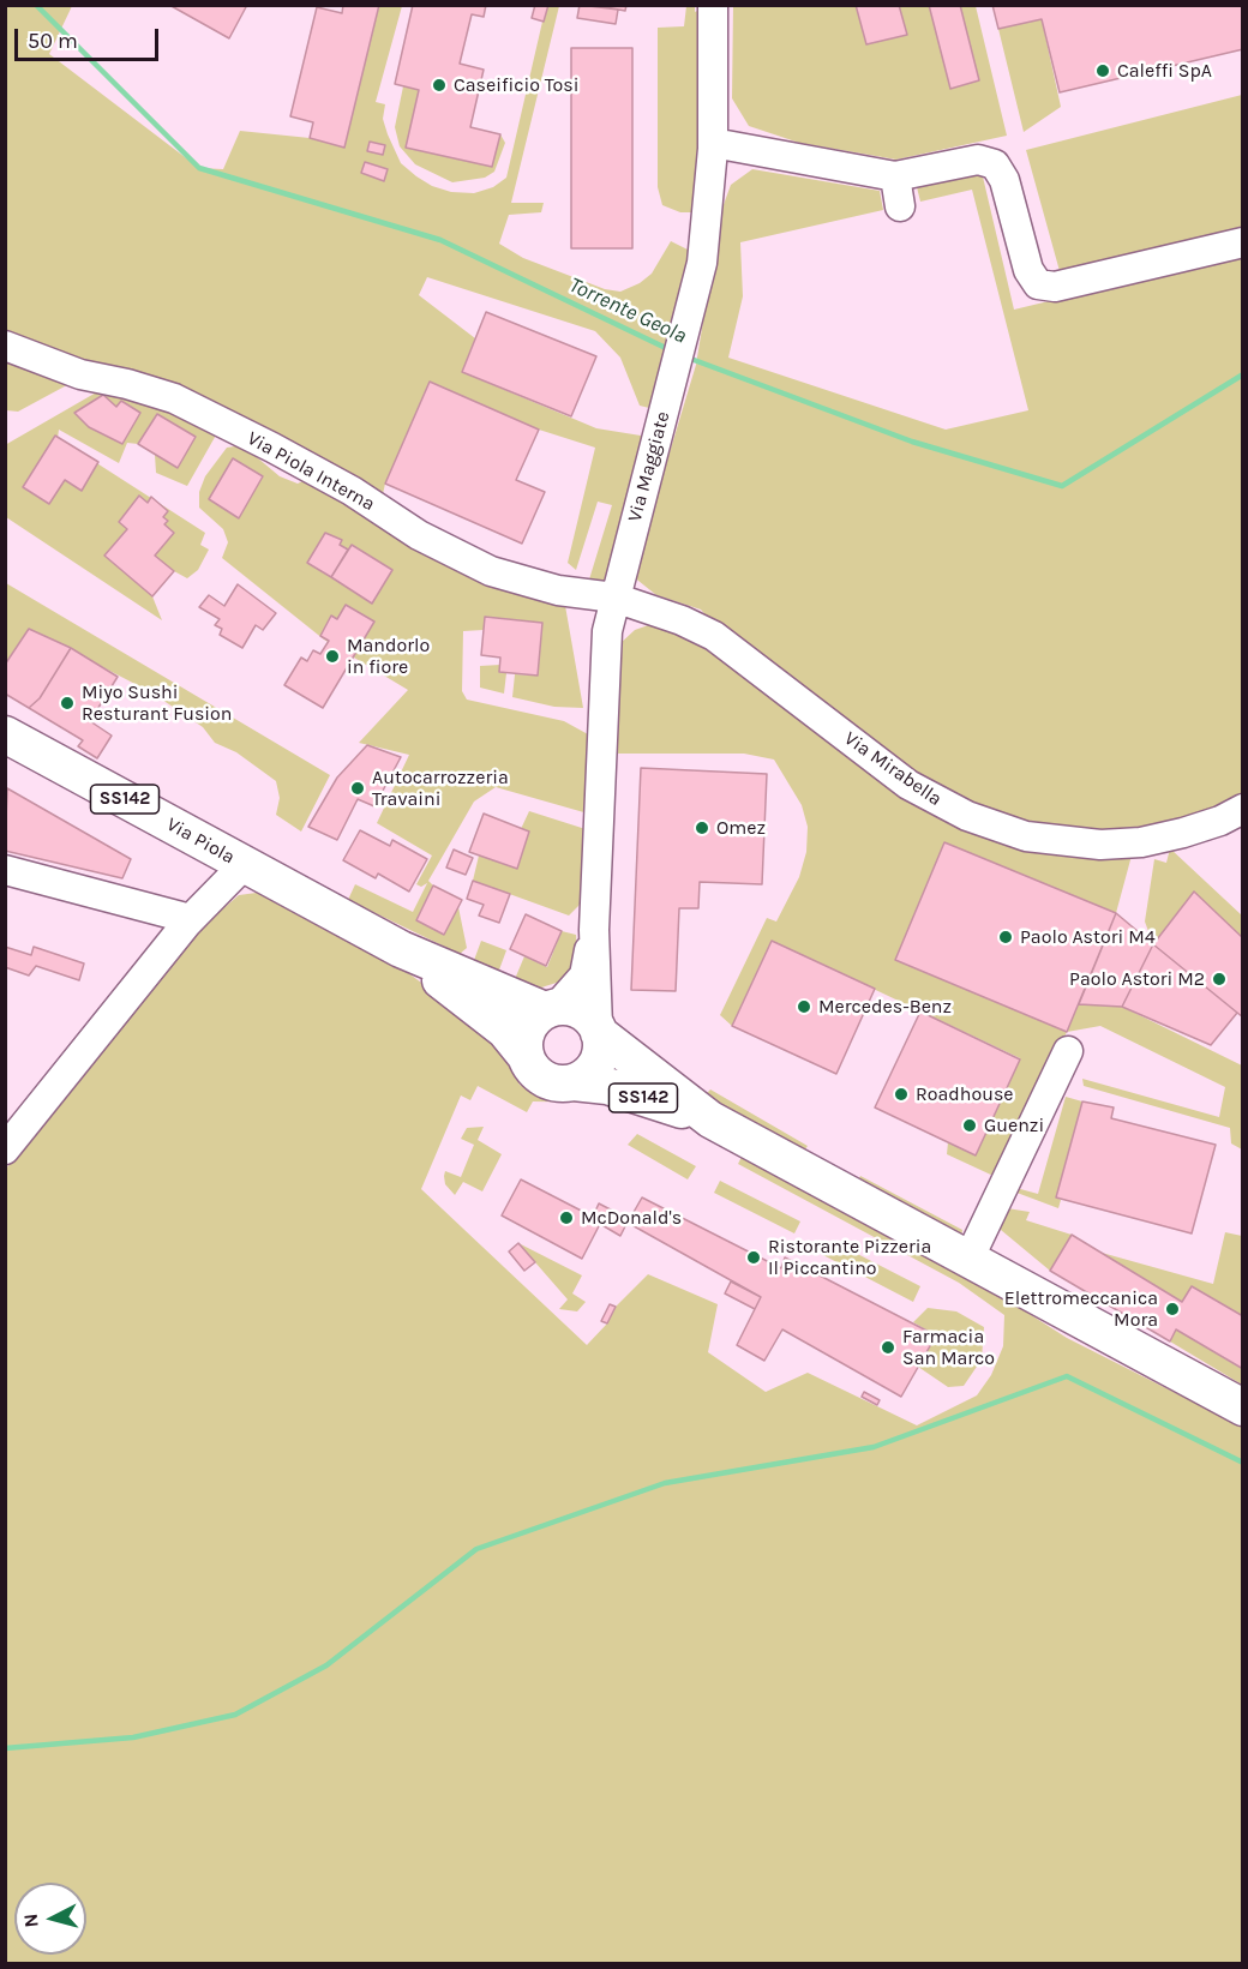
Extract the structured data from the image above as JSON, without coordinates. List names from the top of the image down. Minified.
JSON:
{"streets":{"main road":["SS142","Via Piola"],"street":["Via Maggiate","Via Piola Interna","Via Mirabella"]},"crossings":[["Via Maggiate","Via Piola Interna"],["Via Maggiate","Via Mirabella"],["Via Maggiate","SS142"],["Via Piola Interna","Via Mirabella"],["SS142","Via Piola"]],"water":["Torrente Geola"],"places":["Caleffi SpA","Caseificio Tosi","Mandorlo in fiore","Miyo Sushi Resturant Fusion","Autocarrozzeria Travaini","Omez","Paolo Astori M4","Paolo Astori M2","Mercedes-Benz","Roadhouse","Guenzi","McDonald's","Ristorante Pizzeria Il Piccantino","Elettromeccanica Mora","Farmacia San Marco"],"scale_bar":"50 m","north":"left"}
